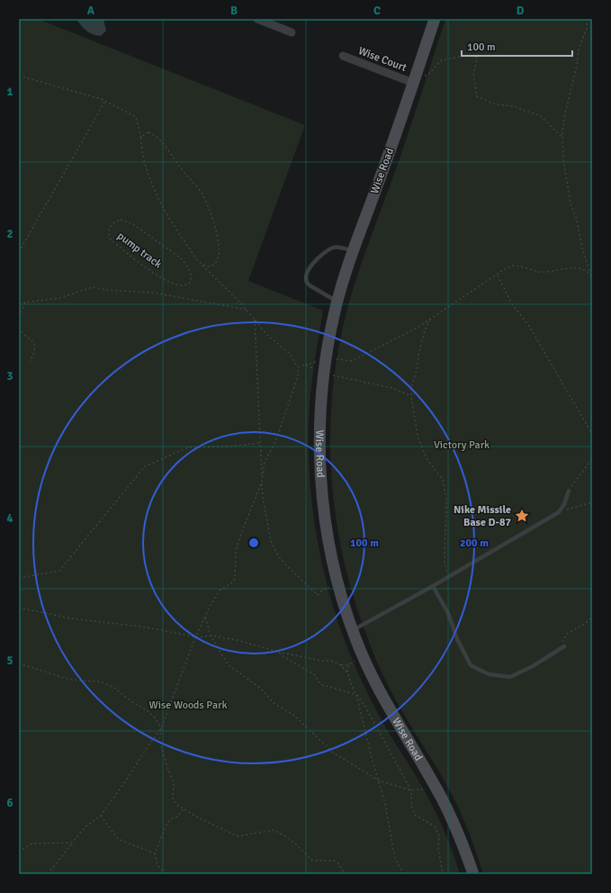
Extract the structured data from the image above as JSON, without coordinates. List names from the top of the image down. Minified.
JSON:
{"streets":{"street":["Wise Court","Wise Road"],"path":["pump track"]},"crossings":[["Wise Court","Wise Road"]],"parks":["Victory Park","Wise Woods Park"],"places":{"place":["Nike Missile Base D-87"]},"scale_bar":"100 m","grid":{"columns":["A","B","C","D"],"rows":["1","2","3","4","5","6"]},"rings":["100 m","200 m"]}
